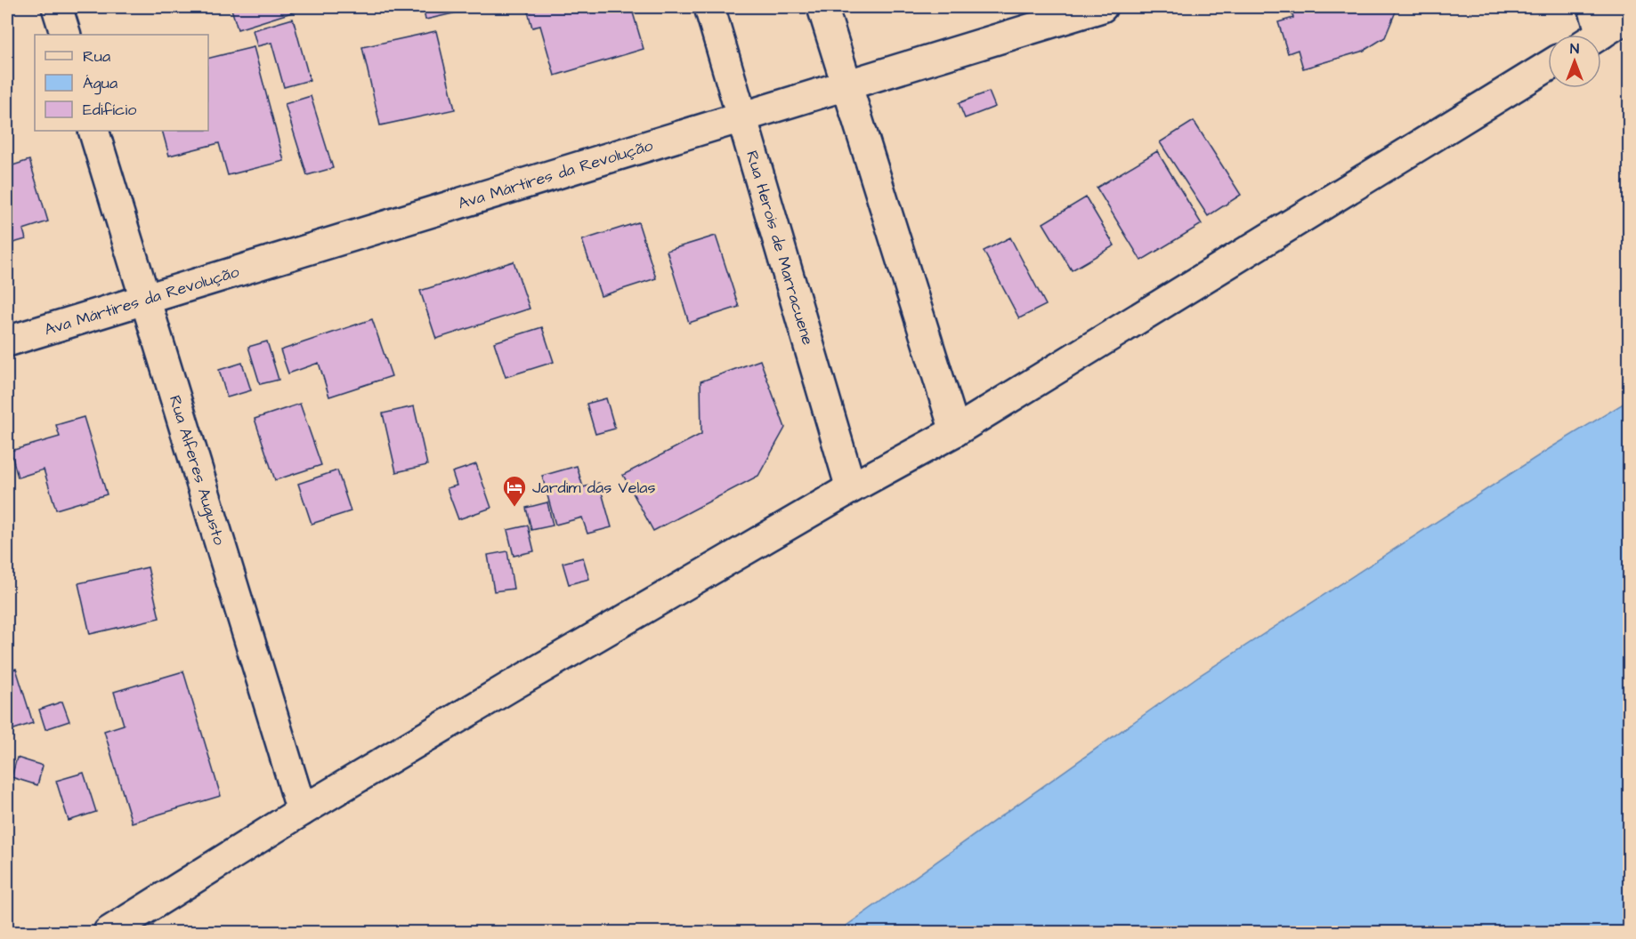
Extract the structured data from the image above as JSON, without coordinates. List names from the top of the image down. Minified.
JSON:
{"streets":{"street":["Ava Mártires da Revolução","Rua Herois de Marracuene","Rua Alferes Augusto"]},"crossings":[["Ava Mártires da Revolução","Rua Herois de Marracuene"],["Ava Mártires da Revolução","Rua Alferes Augusto"]],"places":{"hotel":["Jardim das Velas"]},"legend":["Rua","Água","Edifício"],"north":"top"}
